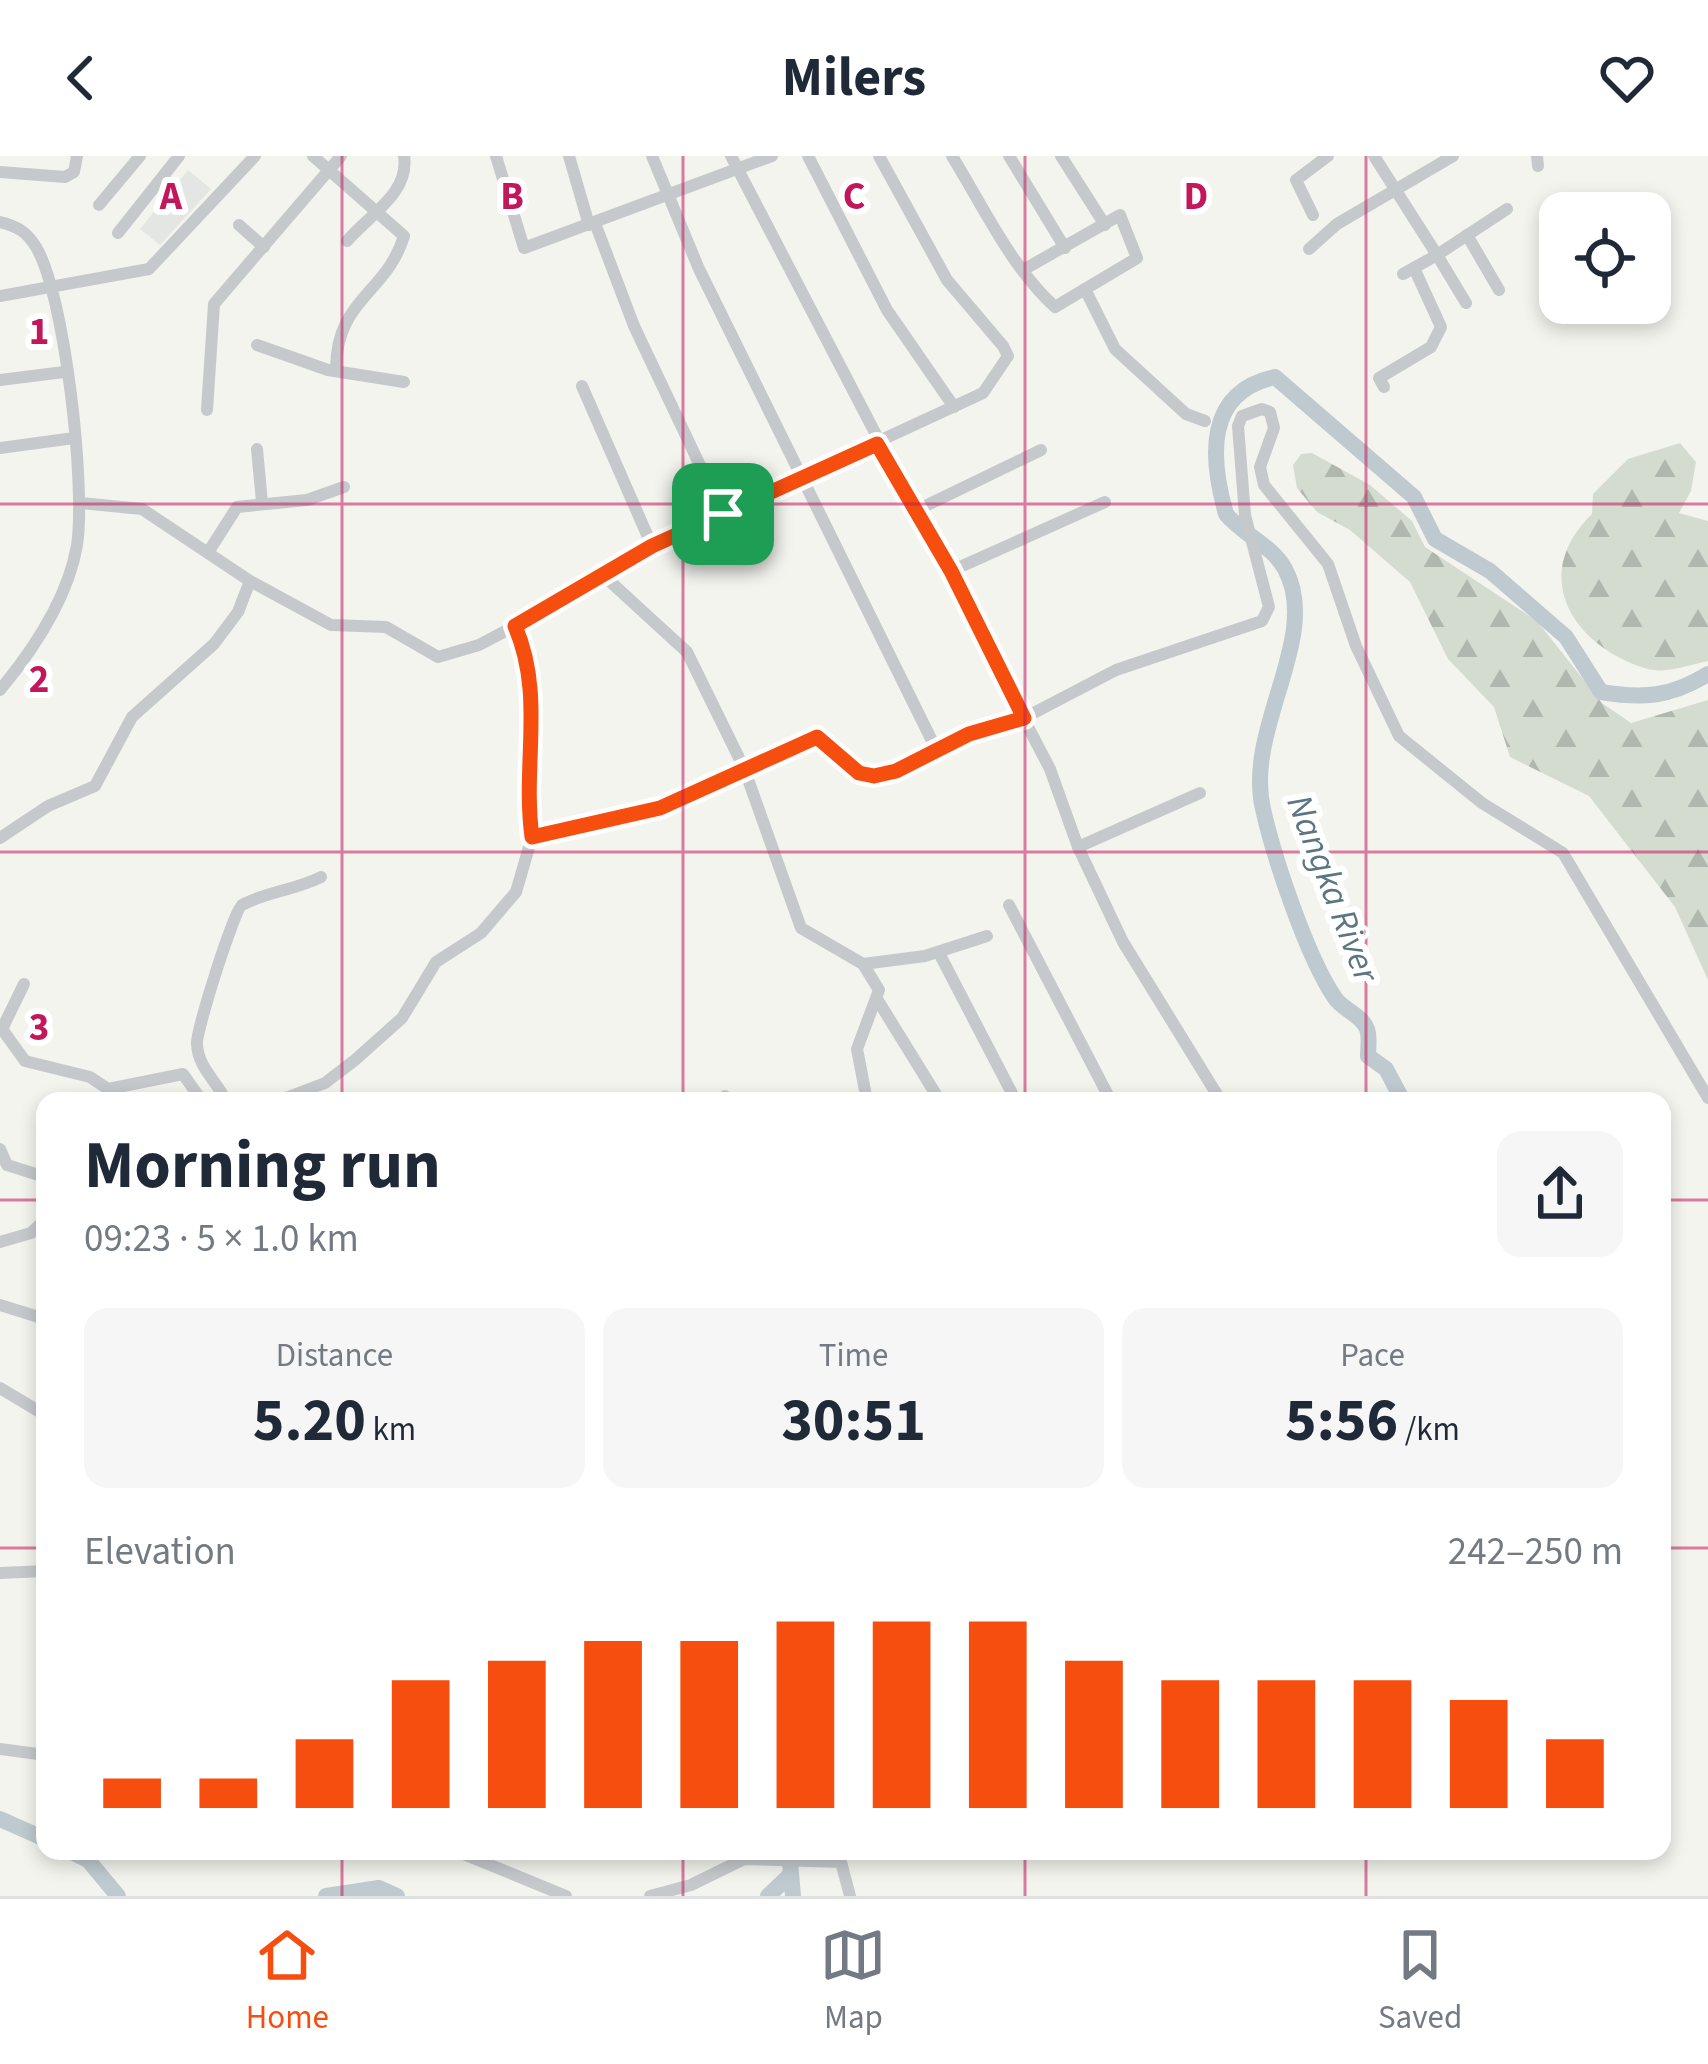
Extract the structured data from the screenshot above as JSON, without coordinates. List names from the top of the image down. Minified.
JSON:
{"water":["Nangka River"],"page":{"header":"Milers","heading":["Morning run","09:23 · 5 × 1.0 km"],"stats":[["Distance","5.20 km"],["Time","30:51"],["Pace","5:56 /km"]],"chart":["Elevation","242–250 m"],"tabs":["Home","Map","Saved"]},"grid":{"columns":["A","B","C","D"],"rows":["1","2","3"]}}
